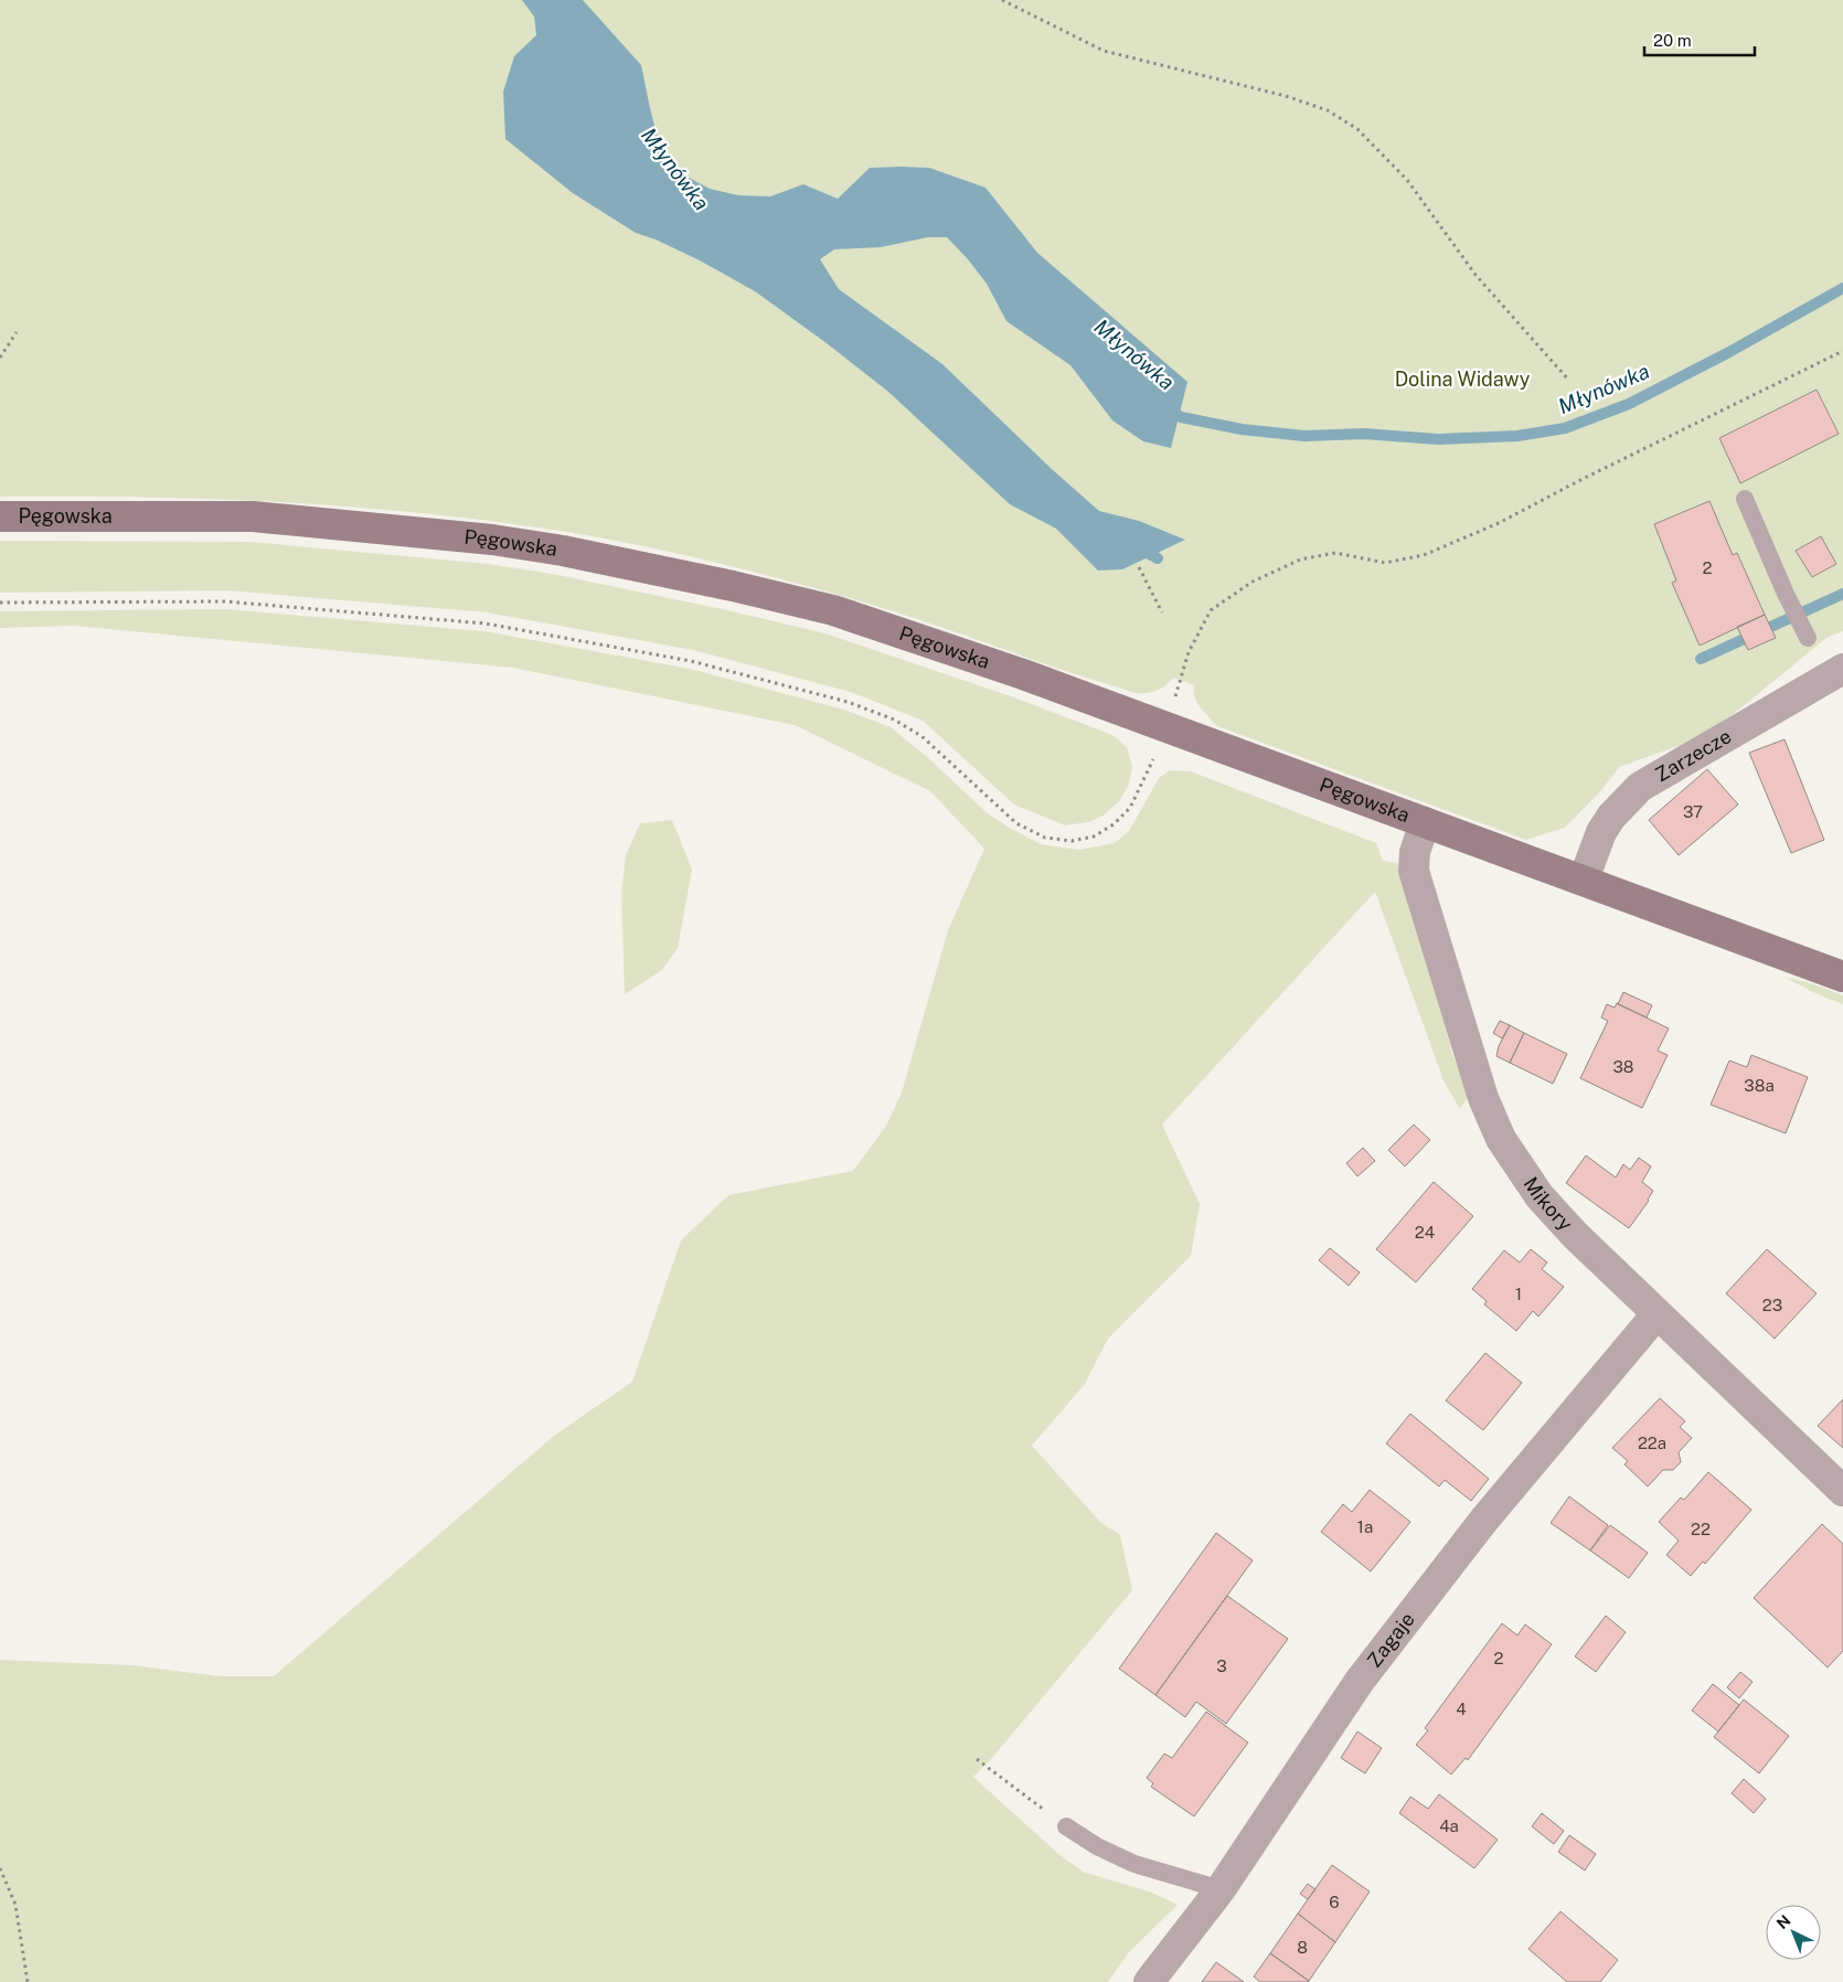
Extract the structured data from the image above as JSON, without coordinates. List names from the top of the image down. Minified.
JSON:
{"streets":{"main road":["Pęgowska"],"street":["Zarzecze","Mikory","Zagaje"]},"crossings":[["Pęgowska","Zarzecze"],["Pęgowska","Mikory"],["Mikory","Zagaje"]],"water":["Młynówka"],"parks":["Dolina Widawy"],"house_numbers":["2","37","38","38a","24","1","23","22a","1a","22","2","3","4","4a","6","8"],"scale_bar":"20 m","north":"top left"}
